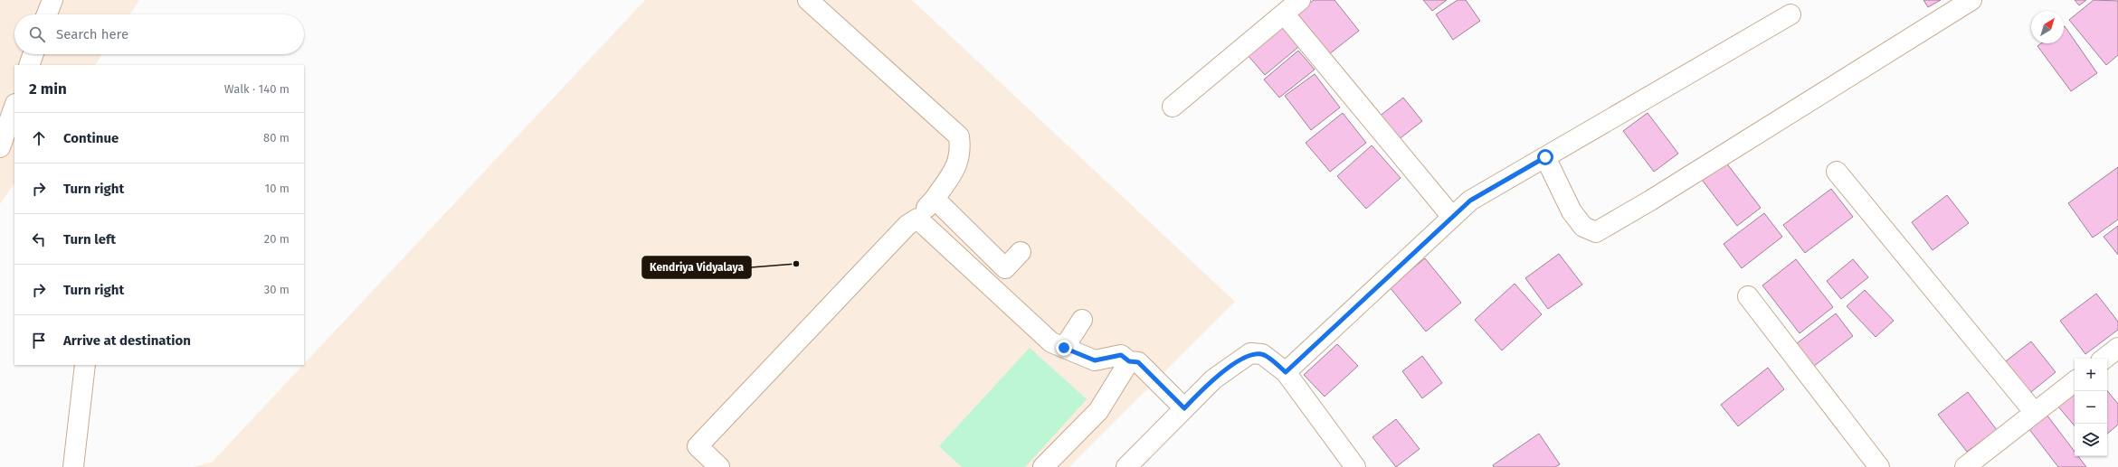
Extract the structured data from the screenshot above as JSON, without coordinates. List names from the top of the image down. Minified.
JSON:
{"places":["Kendriya Vidyalaya"],"north":"top right","page":{"search":"Search here","heading":["2 min","Walk · 140 m"],"list":[["Continue","80 m"],["Turn right","10 m"],["Turn left","20 m"],["Turn right","30 m"],"Arrive at destination"],"map_buttons":["+","−"]}}
